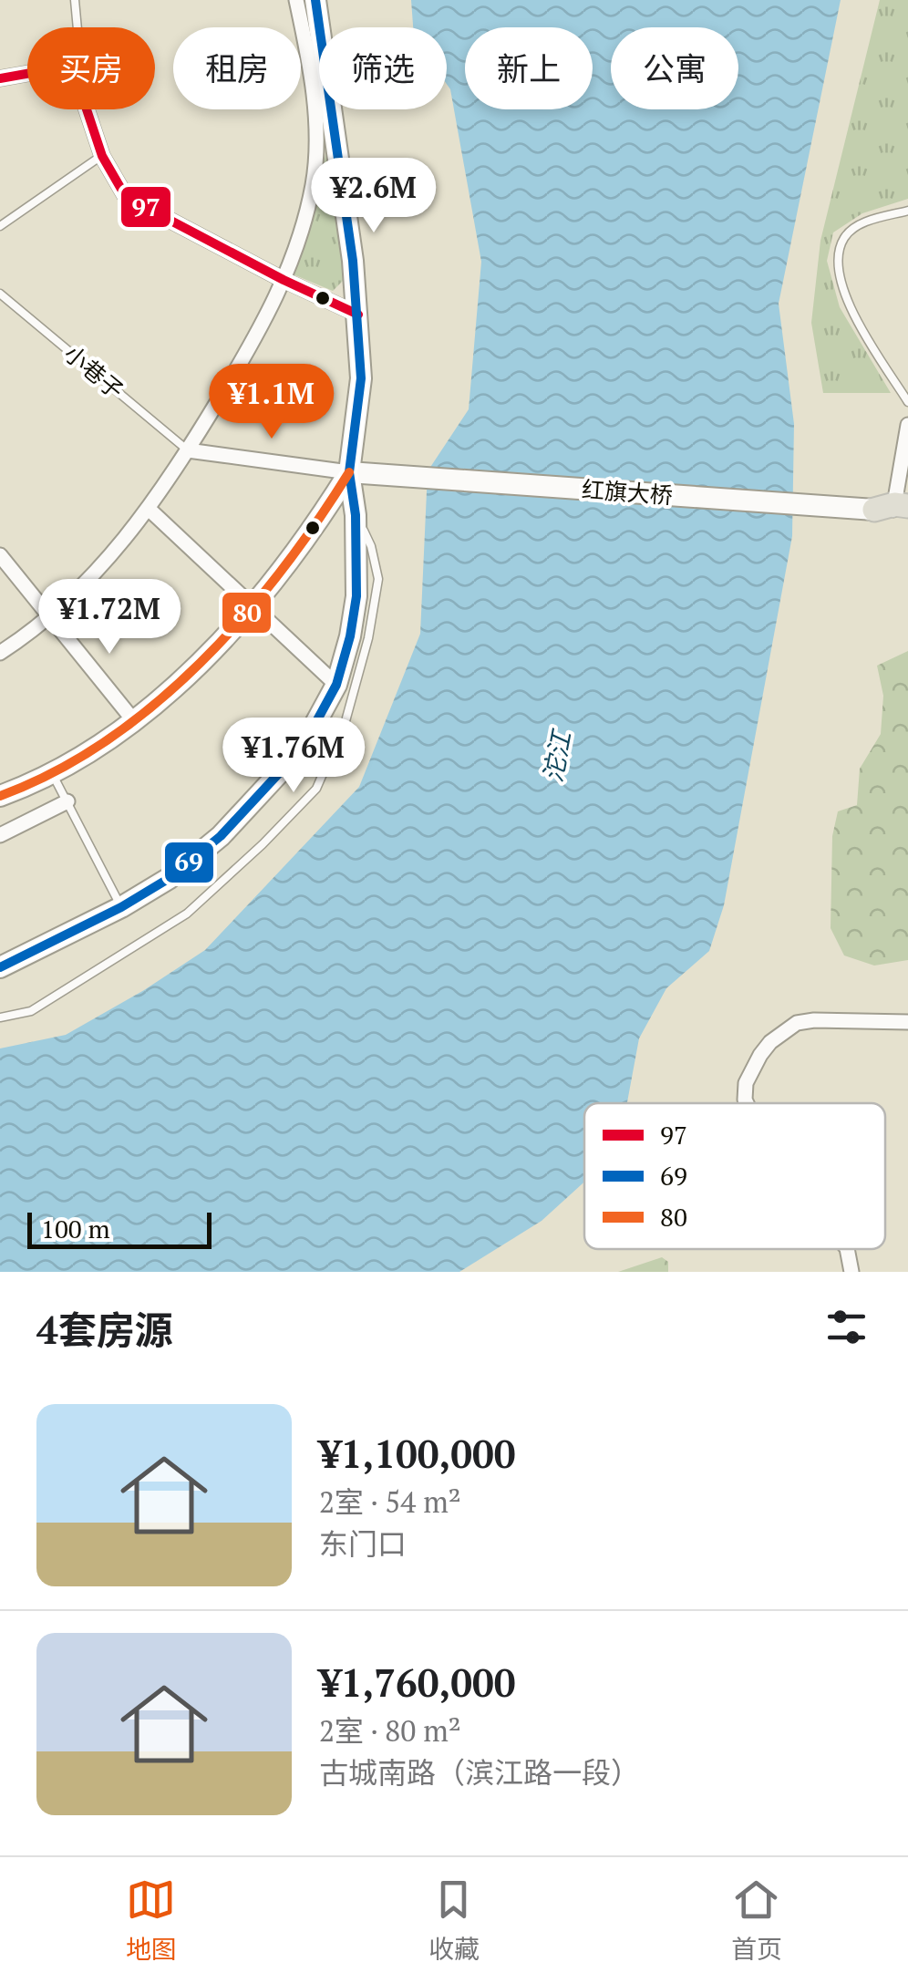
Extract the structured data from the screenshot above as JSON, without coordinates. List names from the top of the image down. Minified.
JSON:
{"streets":{"street":["红旗大桥"],"lane":["小巷子"]},"water":["沱江"],"lines":["transit line 69","transit line 97","transit line 80"],"legend":["97","69","80"],"scale_bar":"100 m","page":{"chip":["买房","租房","筛选","新上","公寓"],"price":["¥2.6M","¥1.1M","¥1.72M","¥1.76M"],"scale":"100 m","heading":"4套房源","list":[{"name":"¥1,100,000","note":"2室 · 54 m² · 东门口"},{"name":"¥1,760,000","note":"2室 · 80 m² · 古城南路（滨江路一段）"}],"tabs":["地图","收藏","首页"]}}
